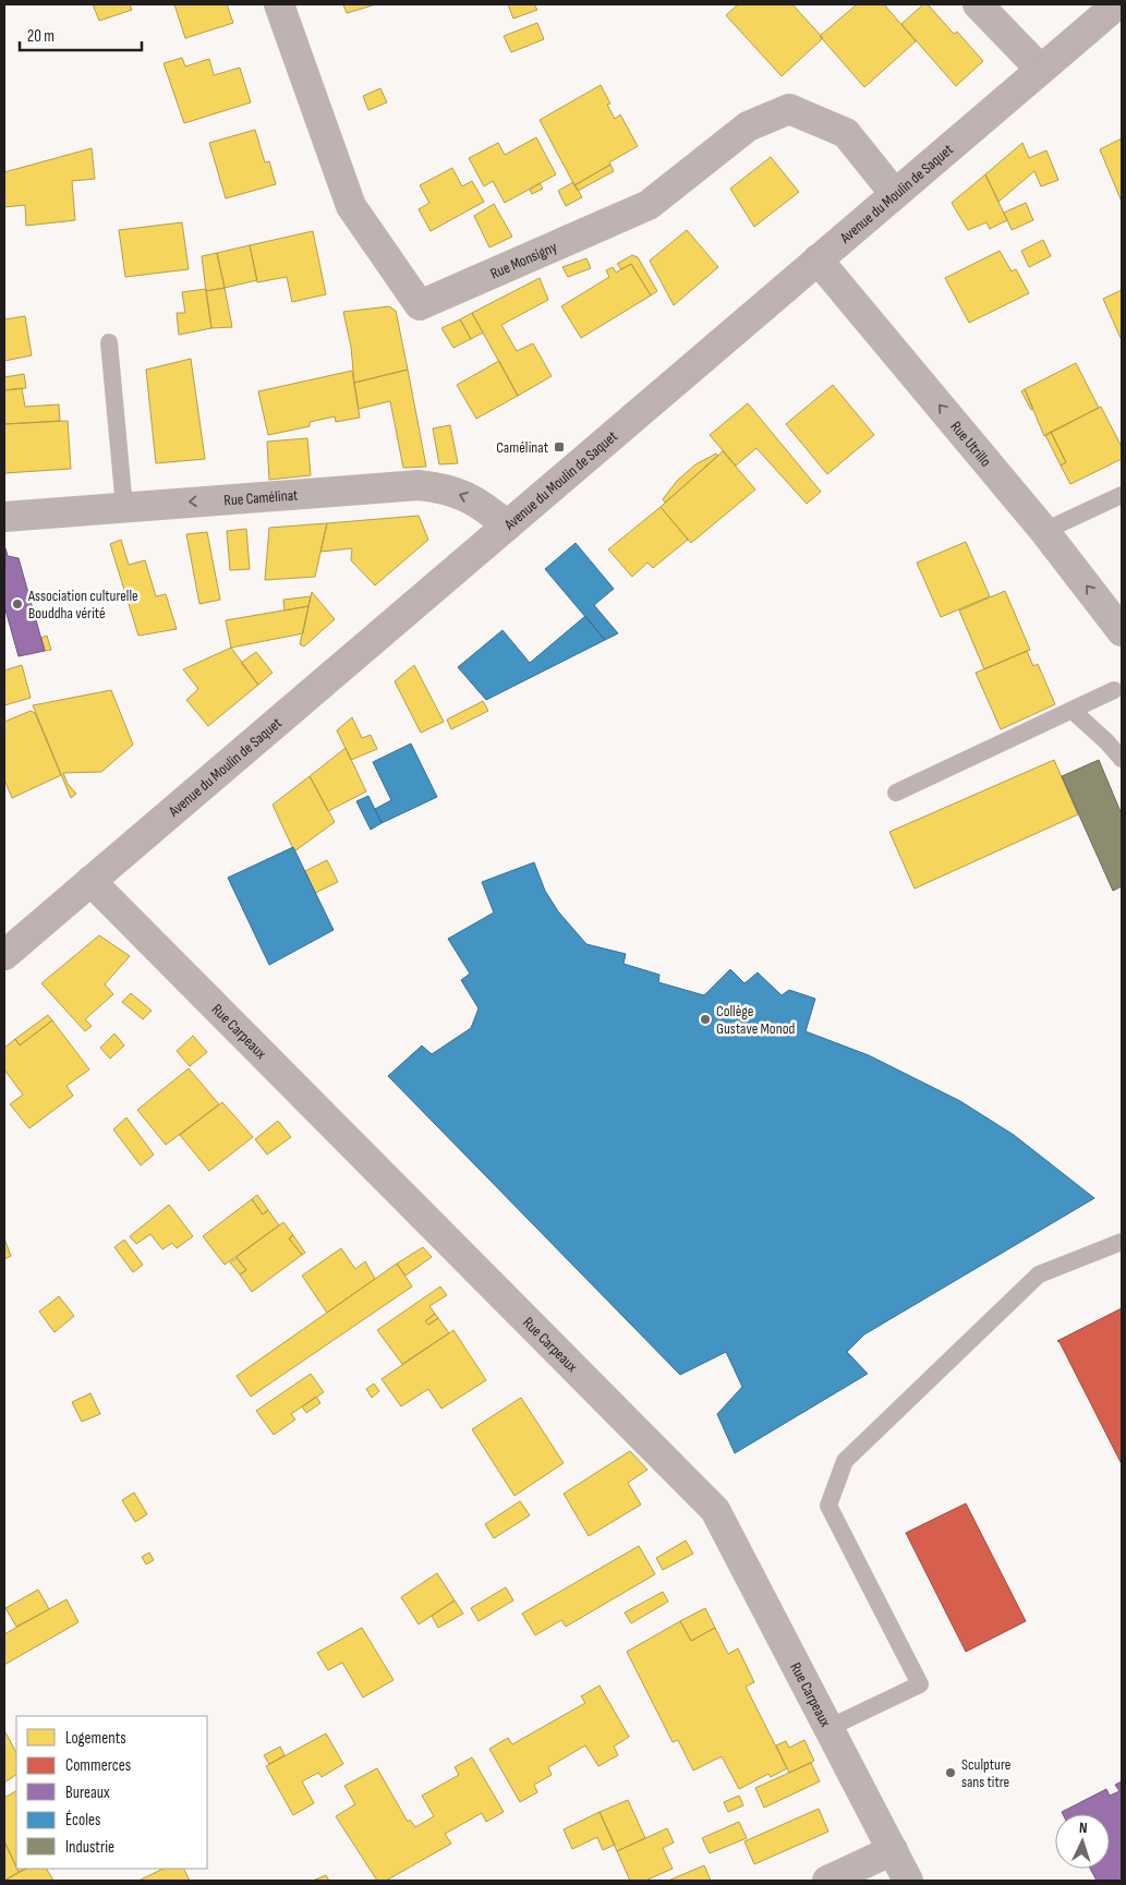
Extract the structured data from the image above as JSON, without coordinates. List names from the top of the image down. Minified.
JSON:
{"streets":{"main road":["Avenue du Moulin de Saquet"],"street":["Rue Monsigny","Rue Utrillo","Rue Camélinat","Rue Carpeaux"]},"crossings":[["Avenue du Moulin de Saquet","Rue Monsigny"],["Avenue du Moulin de Saquet","Rue Utrillo"],["Avenue du Moulin de Saquet","Rue Camélinat"],["Avenue du Moulin de Saquet","Rue Carpeaux"]],"one_way":["Rue Utrillo","Rue Camélinat"],"places":{"transit":["Camélinat"],"other":["Association culturelle Bouddha vérité","Collège Gustave Monod","Sculpture sans titre"]},"legend":["Logements","Commerces","Bureaux","Écoles","Industrie"],"scale_bar":"20 m","north":"top"}
